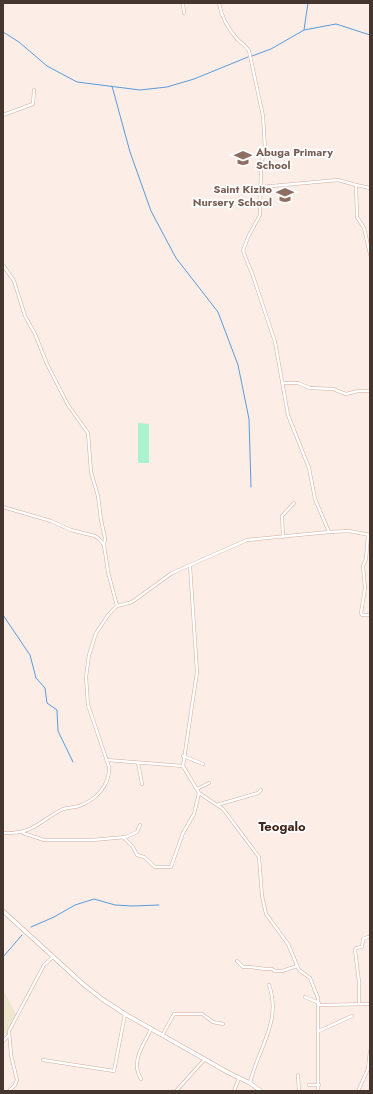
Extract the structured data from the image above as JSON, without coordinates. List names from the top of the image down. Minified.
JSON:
{"districts":["Teogalo"],"places":{"school or university":["Abuga Primary School","Saint Kizito Nursery School"]}}
